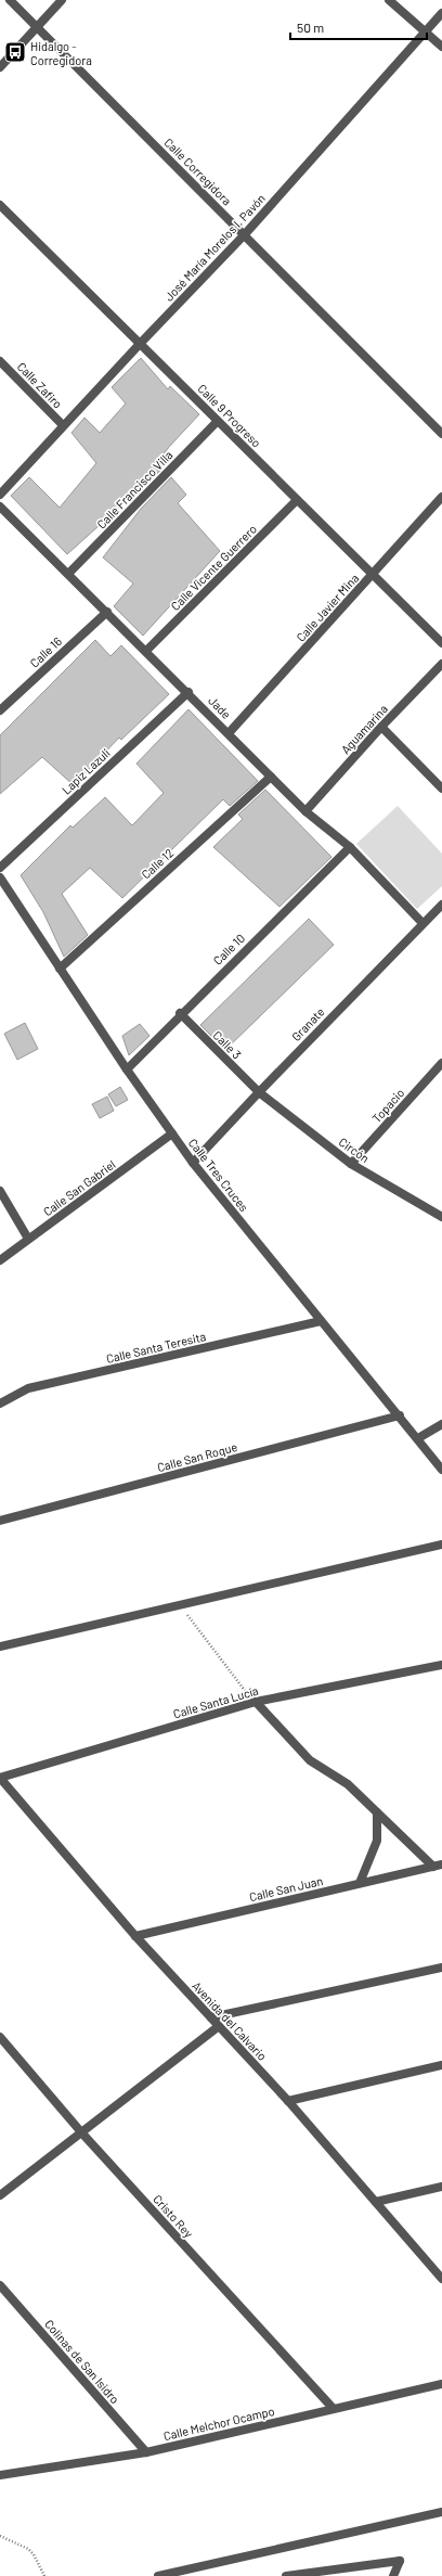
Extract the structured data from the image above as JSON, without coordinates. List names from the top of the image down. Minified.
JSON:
{"streets":{"street":["Calle Corregidora","José María Morelos I. Pavón","Calle Zafiro","Calle 9 Progreso","Calle Francisco Villa","Calle Vicente Guerrero","Calle Javier Mina","Calle 16","Jade","Aguamarina","Lapiz Lazuli","Calle 12","Calle 10","Granate","Calle 3","Topacio","Circón","Calle Tres Cruces","Calle San Gabriel","Calle Santa Teresita","Calle San Roque","Calle Santa Lucía","Calle San Juan","Avenida del Calvario","Cristo Rey","Colinas de San Isidro","Calle Melchor Ocampo"]},"crossings":[["Calle Corregidora","José María Morelos I. Pavón"],["José María Morelos I. Pavón","Calle Zafiro"],["José María Morelos I. Pavón","Calle 9 Progreso"],["Calle 9 Progreso","Calle Francisco Villa"],["Calle 9 Progreso","Calle Vicente Guerrero"],["Calle 9 Progreso","Calle Javier Mina"],["Calle Francisco Villa","Jade"],["Calle Vicente Guerrero","Jade"],["Calle Javier Mina","Jade"],["Calle 16","Jade"],["Jade","Aguamarina"],["Jade","Lapiz Lazuli"],["Jade","Calle 12"],["Jade","Calle 10"],["Jade","Granate"],["Calle 12","Calle Tres Cruces"],["Calle 10","Calle 3"],["Calle 10","Calle Tres Cruces"],["Granate","Calle 3"],["Granate","Circón"],["Granate","Calle Tres Cruces"],["Calle 3","Circón"],["Topacio","Circón"],["Calle Tres Cruces","Calle San Gabriel"],["Calle Tres Cruces","Calle Santa Teresita"],["Calle Tres Cruces","Calle San Roque"],["Calle Santa Lucía","Avenida del Calvario"],["Calle San Juan","Avenida del Calvario"],["Cristo Rey","Calle Melchor Ocampo"],["Colinas de San Isidro","Calle Melchor Ocampo"]],"places":{"bus stop":["Hidalgo - Corregidora"]},"scale_bar":"50 m"}
